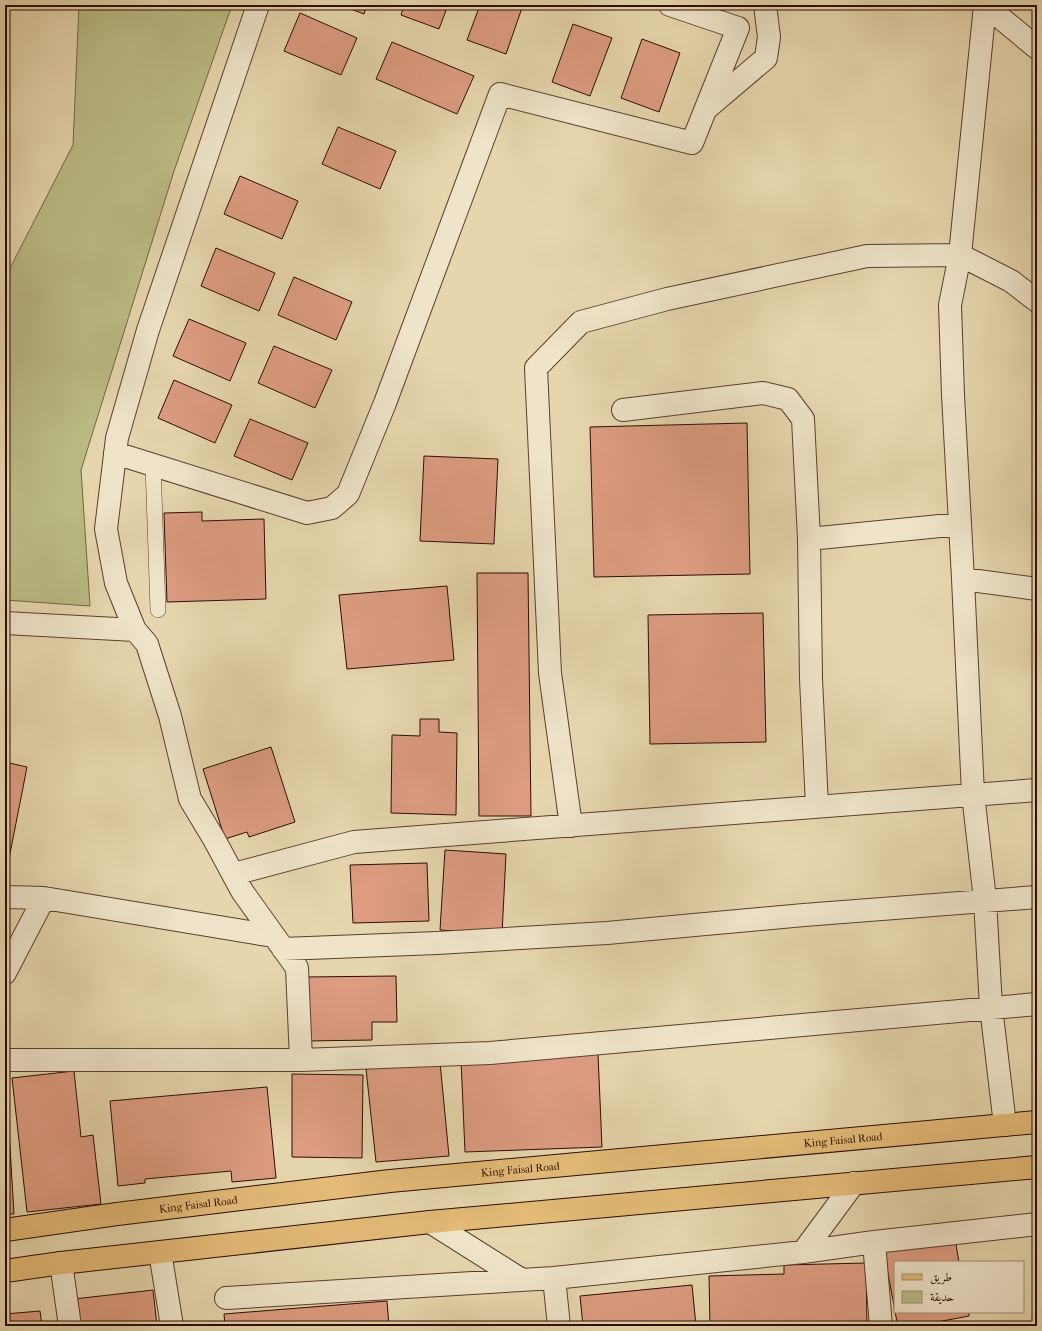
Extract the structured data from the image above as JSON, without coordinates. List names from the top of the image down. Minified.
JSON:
{"streets":{"main road":["King Faisal Road"]},"legend":["طريق","حديقة"]}
